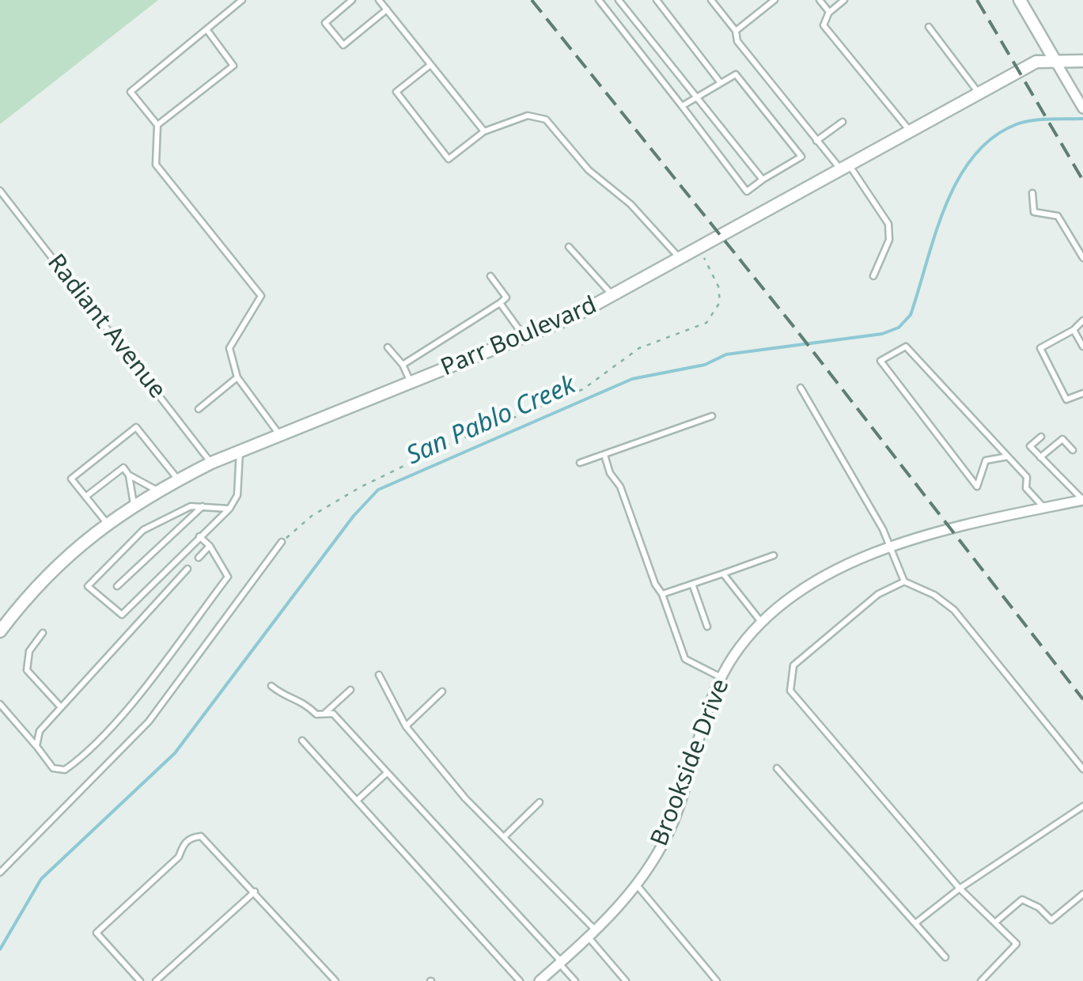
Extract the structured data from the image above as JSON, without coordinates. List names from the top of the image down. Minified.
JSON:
{"streets":{"street":["Parr Boulevard","Brookside Drive"],"lane":["Radiant Avenue"]},"crossings":[["Radiant Avenue","Parr Boulevard"]],"water":["San Pablo Creek"]}
